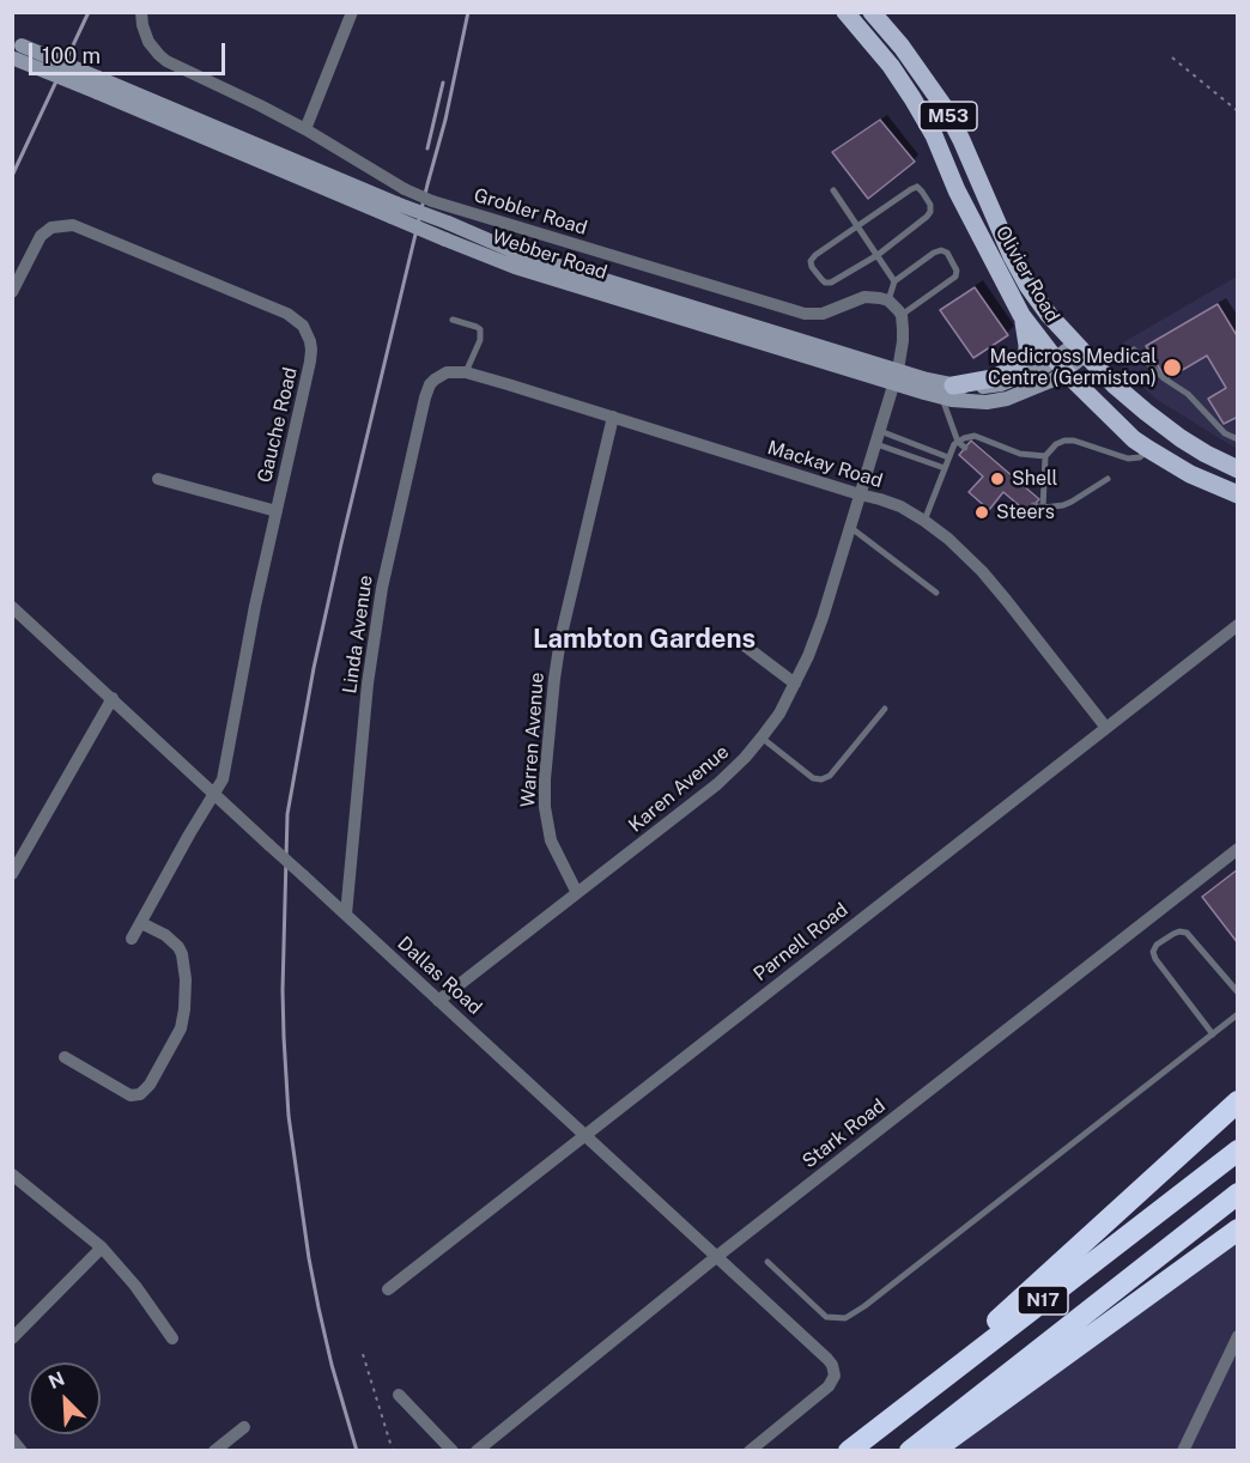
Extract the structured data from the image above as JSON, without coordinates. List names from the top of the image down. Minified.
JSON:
{"streets":{"highway":["N17"],"main road":["M53","Webber Road","Olivier Road"],"street":["Grobler Road","Gauche Road","Mackay Road","Linda Avenue","Warren Avenue","Karen Avenue","Parnell Road","Dallas Road","Stark Road"]},"crossings":[["Webber Road","Olivier Road"],["Webber Road","Karen Avenue"],["Gauche Road","Dallas Road"],["Mackay Road","Linda Avenue"],["Mackay Road","Warren Avenue"],["Mackay Road","Karen Avenue"],["Mackay Road","Parnell Road"],["Linda Avenue","Dallas Road"],["Warren Avenue","Karen Avenue"],["Karen Avenue","Dallas Road"],["Parnell Road","Dallas Road"],["Dallas Road","Stark Road"]],"districts":["Lambton Gardens"],"places":["Medicross Medical Centre (Germiston)","Shell","Steers"],"scale_bar":"100 m","north":"top left"}
